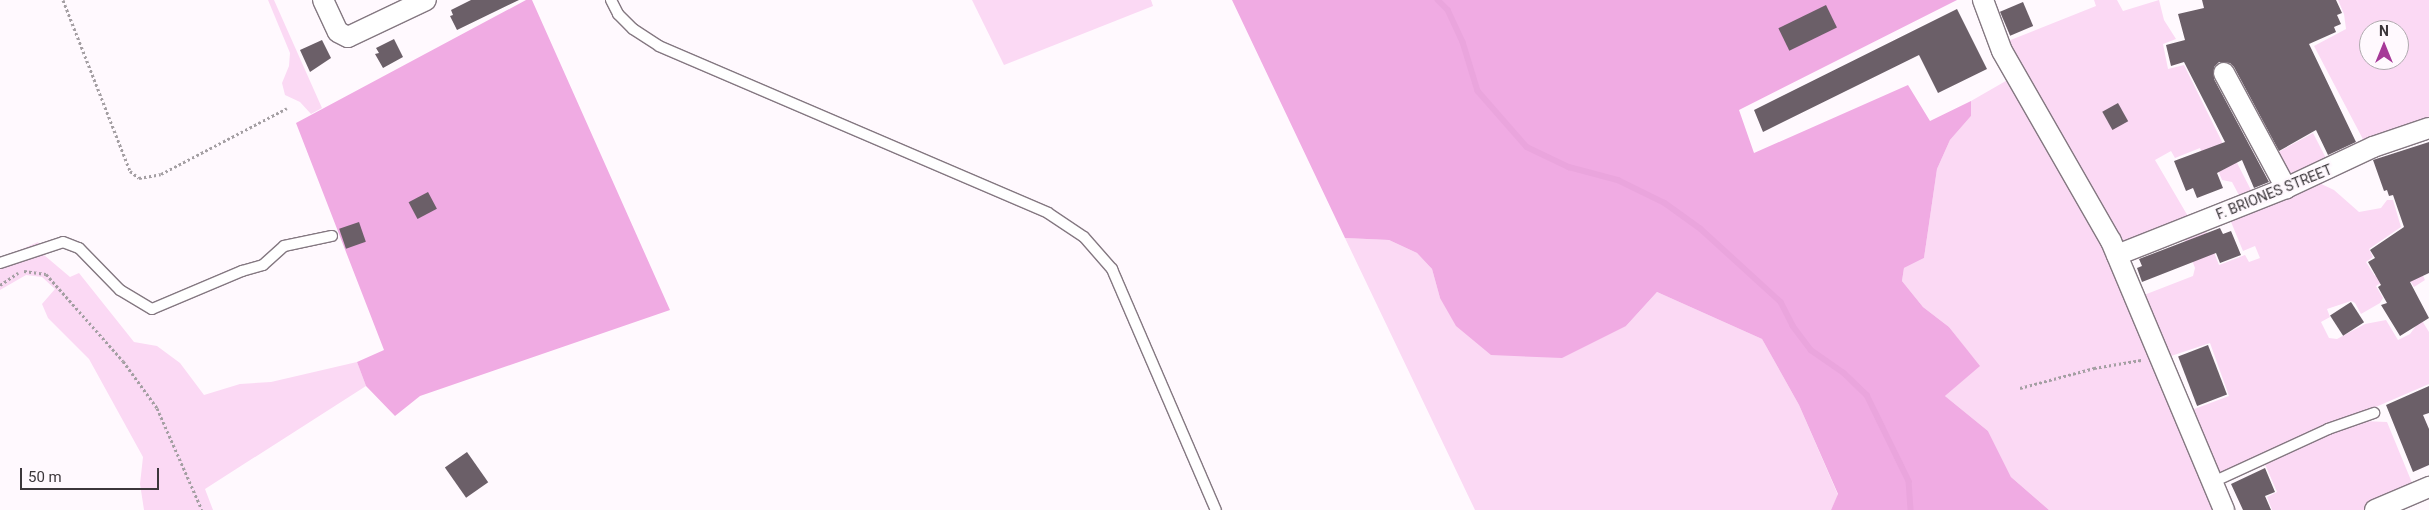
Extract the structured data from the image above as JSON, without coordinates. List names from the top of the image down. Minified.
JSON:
{"streets":{"street":["F. BRIONES STREET"]},"scale_bar":"50 m","north":"top"}
